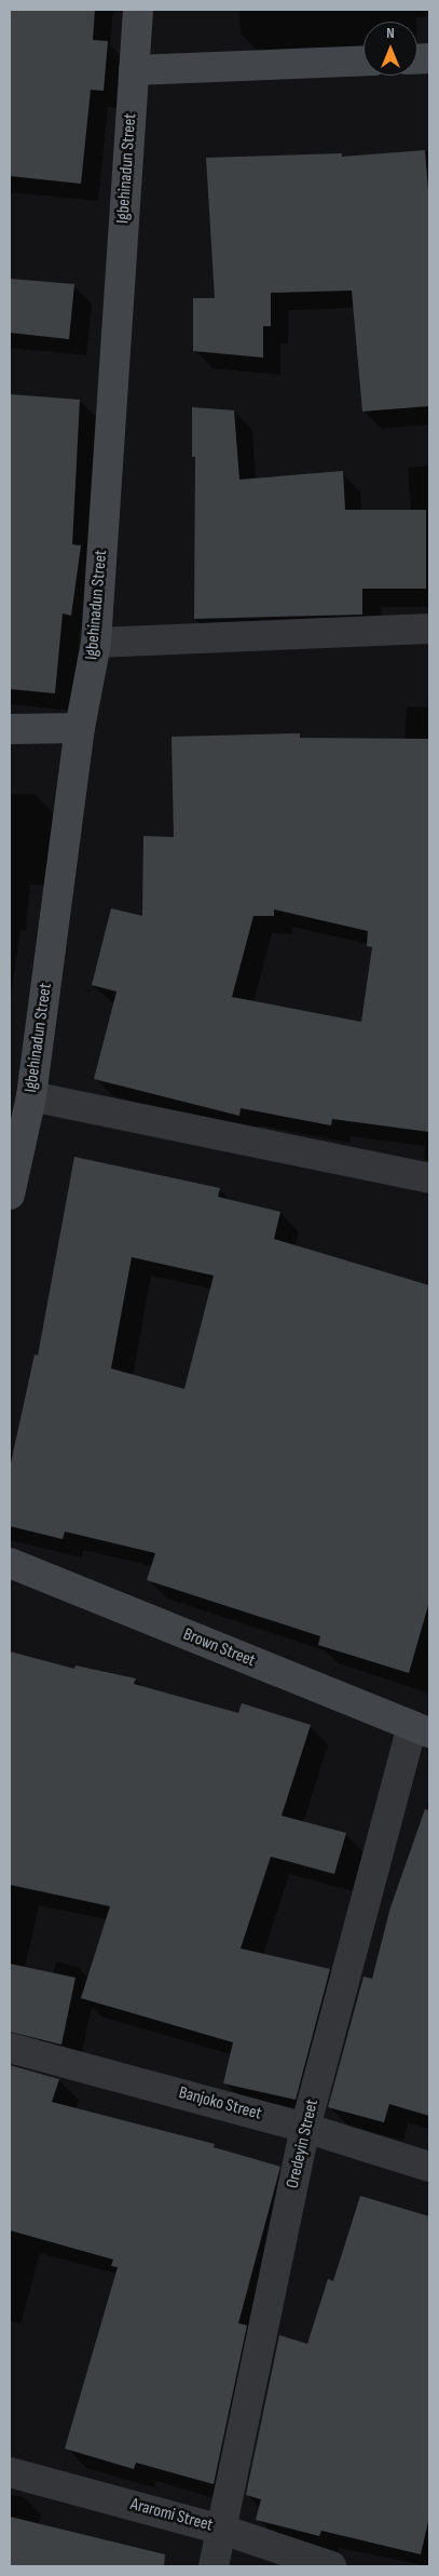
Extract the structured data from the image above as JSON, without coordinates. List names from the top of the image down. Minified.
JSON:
{"streets":{"street":["Igbehinadun Street","Brown Street","Banjoko Street","Oredeyin Street","Araromi Street"]},"crossings":[["Brown Street","Oredeyin Street"],["Banjoko Street","Oredeyin Street"],["Oredeyin Street","Araromi Street"]],"north":"top"}
